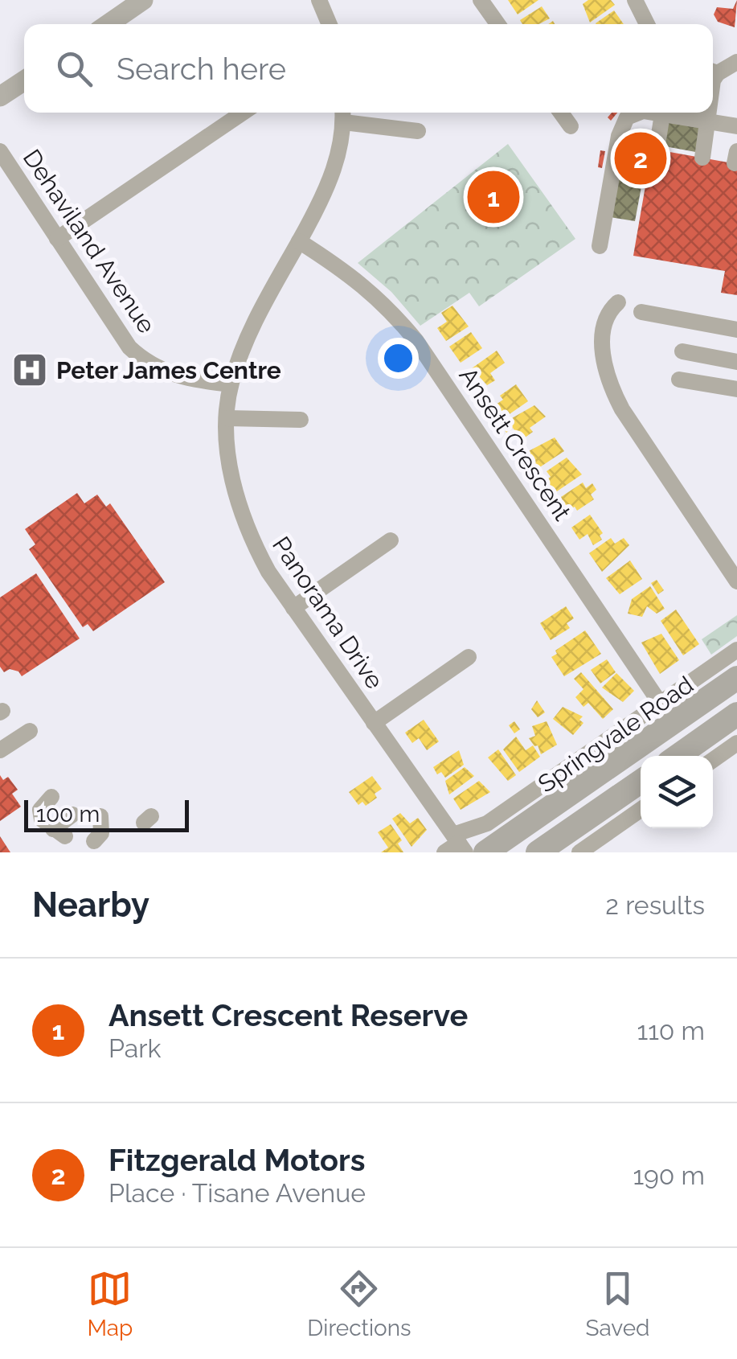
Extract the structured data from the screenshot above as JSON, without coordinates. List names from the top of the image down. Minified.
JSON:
{"streets":{"highway":["Springvale Road"],"street":["Dehaviland Avenue","Ansett Crescent","Panorama Drive"]},"crossings":[["Dehaviland Avenue","Panorama Drive"],["Ansett Crescent","Panorama Drive"],["Ansett Crescent","Springvale Road"],["Panorama Drive","Springvale Road"]],"places":{"hospital":["Peter James Centre"]},"scale_bar":"100 m","page":{"search":"Search here","pins":["2","1"],"scale":"100 m","heading":["Nearby","2 results"],"list":[{"mark":"1","name":"Ansett Crescent Reserve","note":"Park","value":"110 m"},{"mark":"2","name":"Fitzgerald Motors","note":"Place · Tisane Avenue","value":"190 m"}],"nav":["Map","Directions","Saved"]}}
